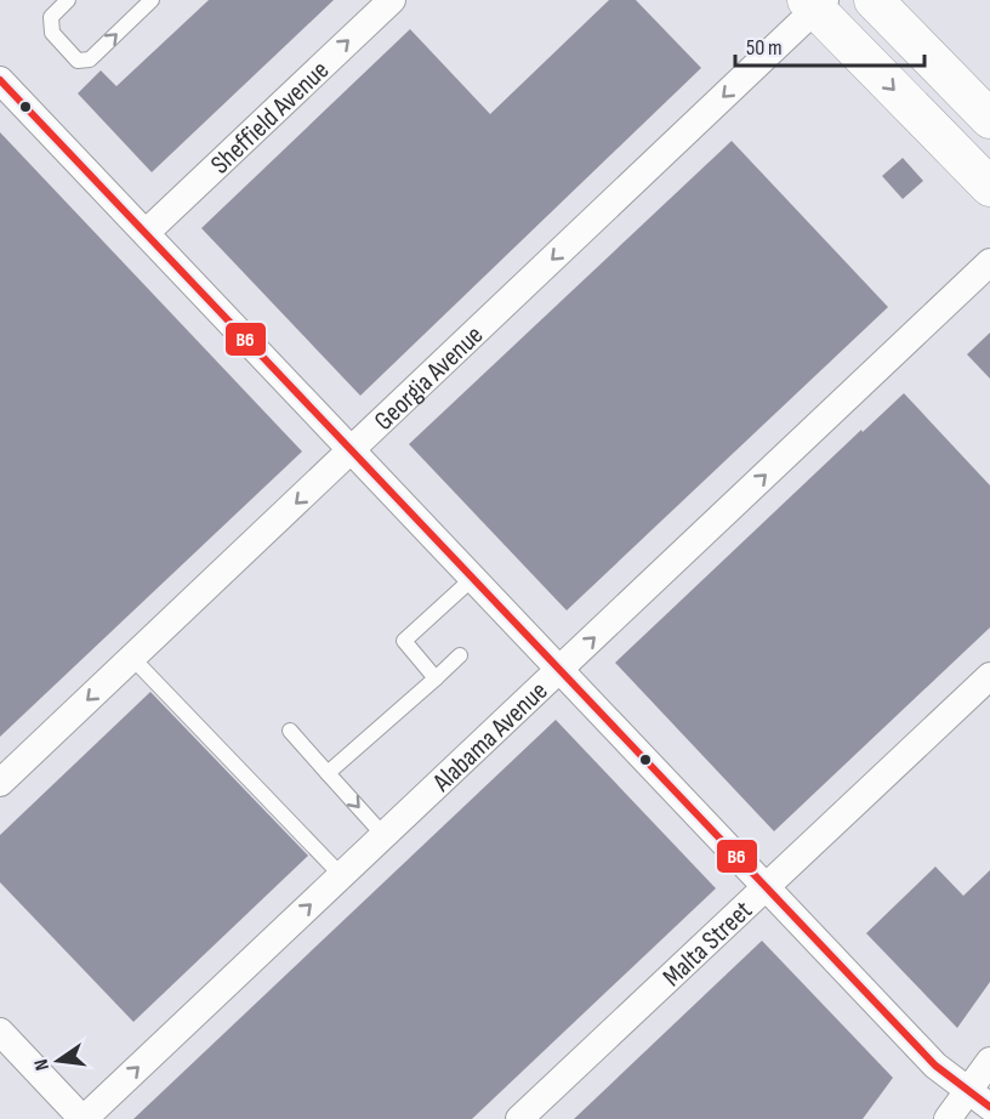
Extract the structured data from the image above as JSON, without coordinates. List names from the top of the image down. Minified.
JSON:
{"streets":{"street":["Sheffield Avenue","Georgia Avenue","Alabama Avenue","Malta Street"]},"one_way":["Sheffield Avenue","Georgia Avenue","Alabama Avenue"],"lines":["transit line B6"],"scale_bar":"50 m","north":"left"}
